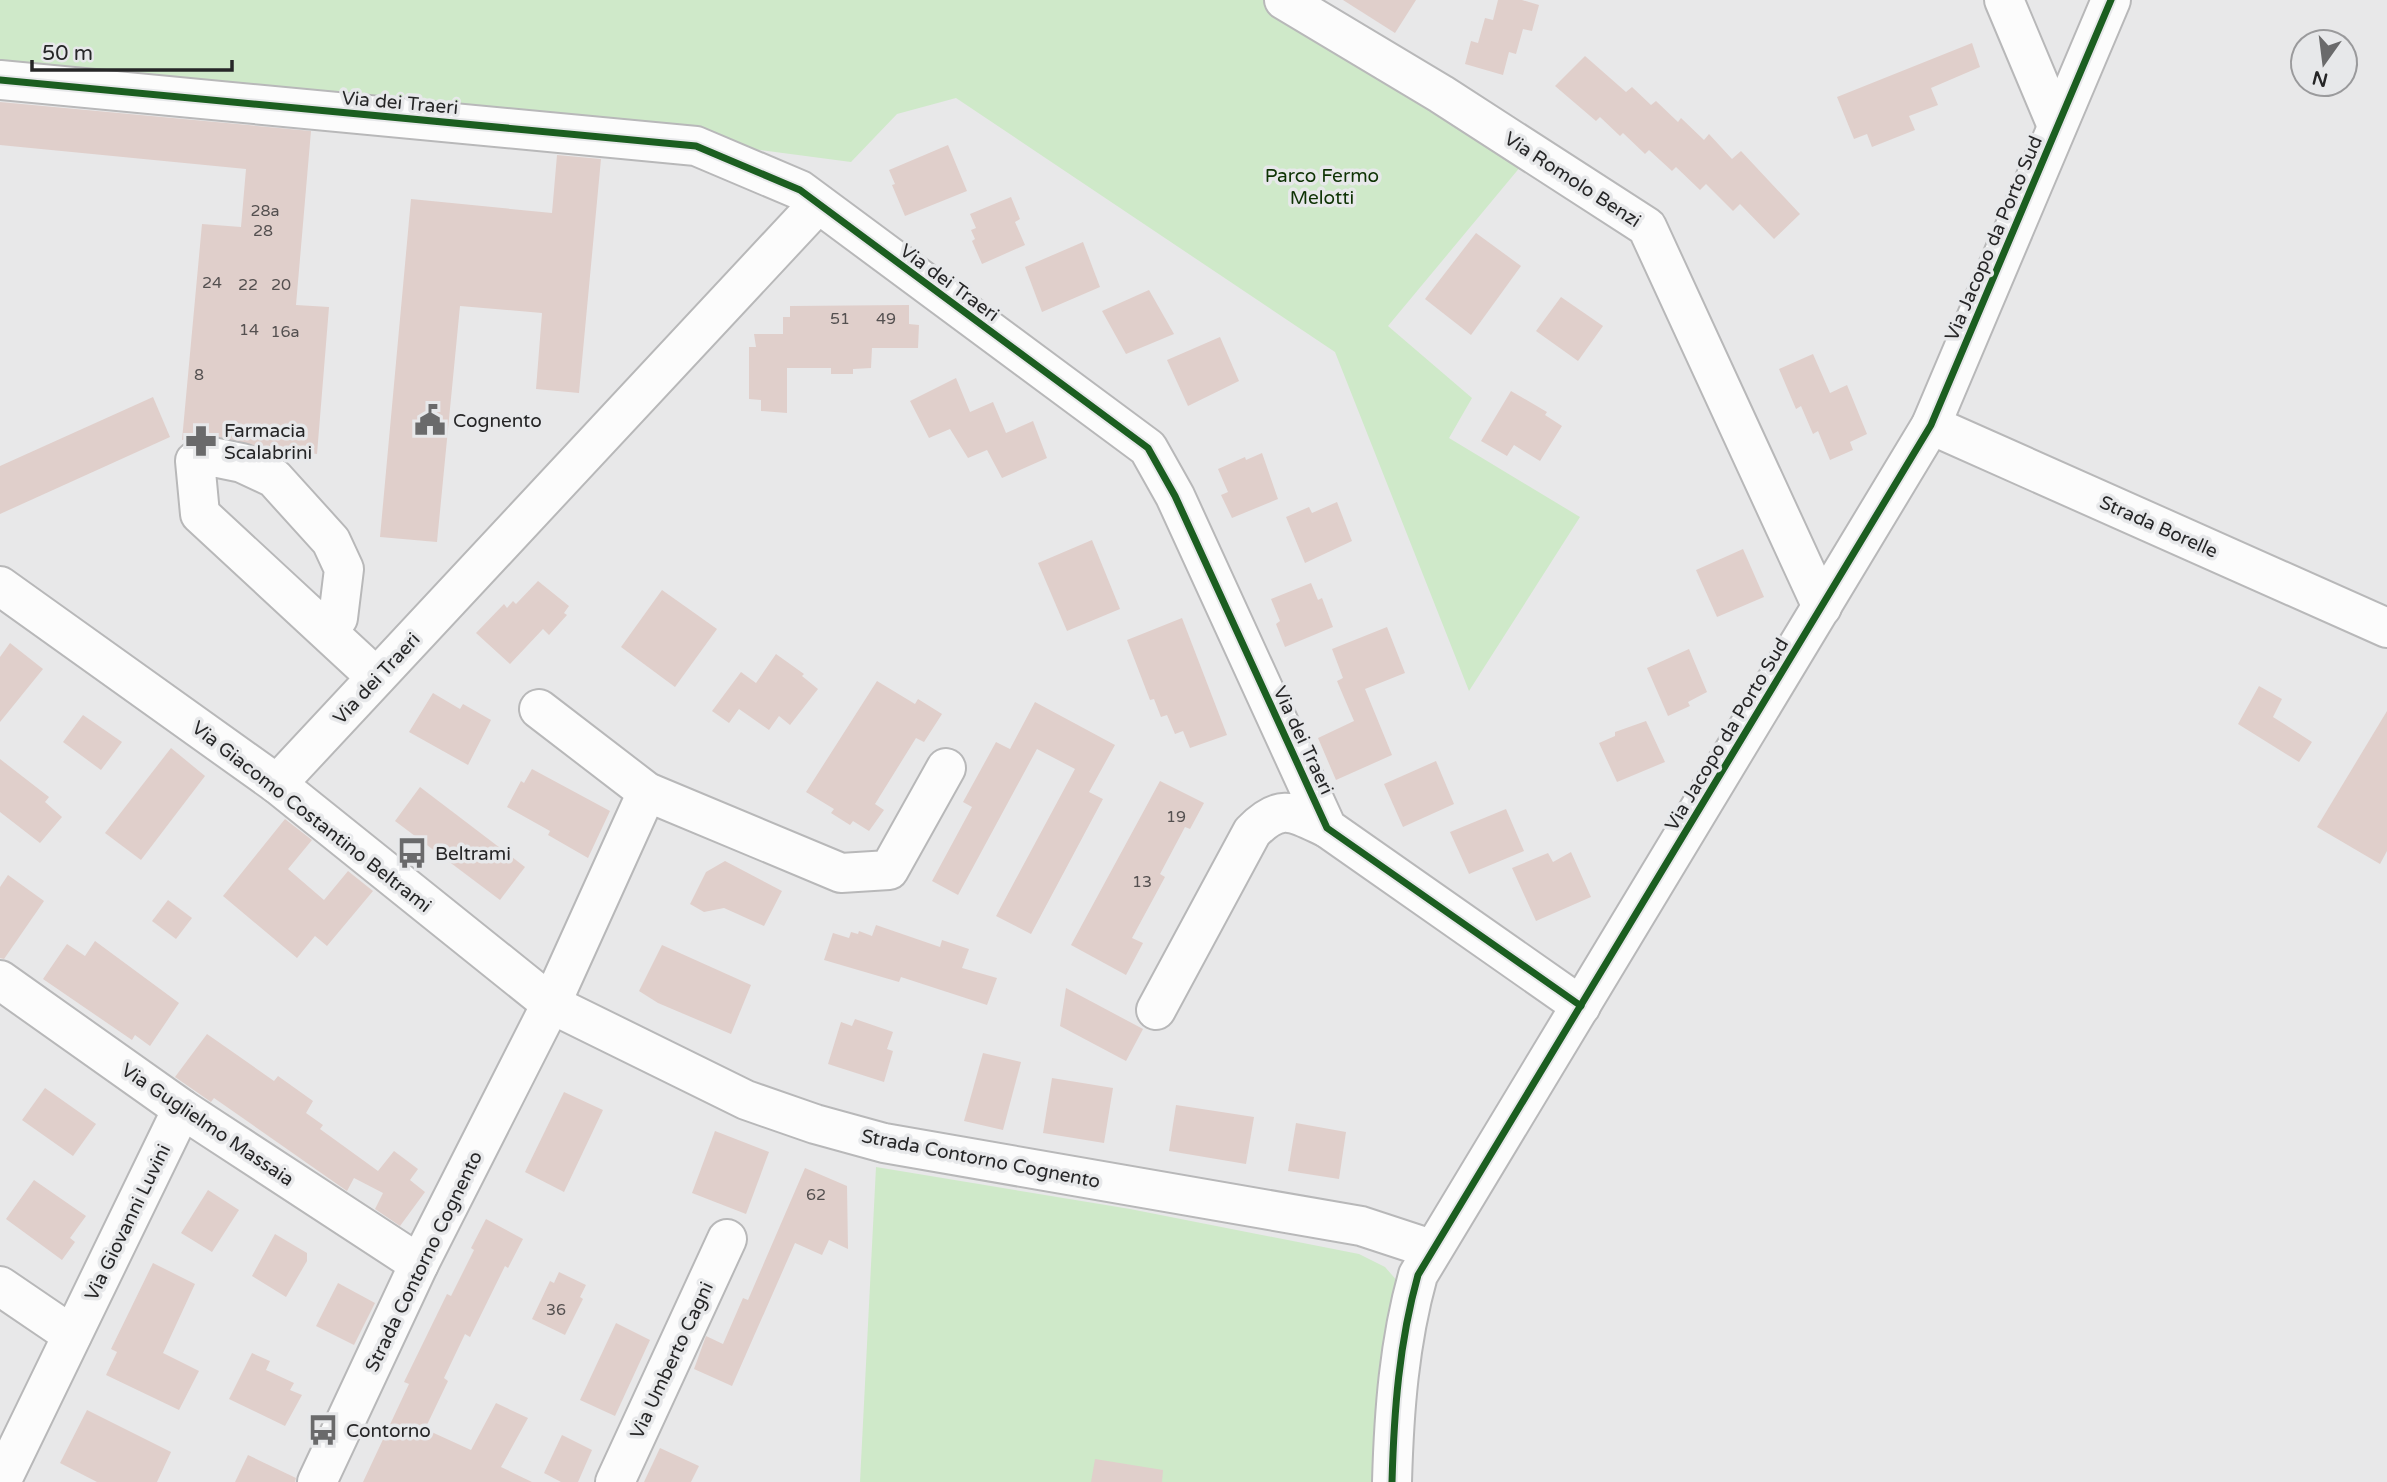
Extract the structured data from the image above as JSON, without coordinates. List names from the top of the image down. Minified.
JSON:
{"streets":{"street":["Via dei Traeri","Via Romolo Benzi","Via Jacopo da Porto Sud","Strada Borelle","Via Giacomo Costantino Beltrami","Via Guglielmo Massaia","Strada Contorno Cognento","Via Giovanni Luvini","Via Umberto Cagni"]},"crossings":[["Via dei Traeri","Via Jacopo da Porto Sud"],["Via dei Traeri","Via Giacomo Costantino Beltrami"],["Via Romolo Benzi","Via Jacopo da Porto Sud"],["Via Jacopo da Porto Sud","Strada Borelle"],["Via Jacopo da Porto Sud","Strada Contorno Cognento"],["Via Giacomo Costantino Beltrami","Strada Contorno Cognento"],["Via Guglielmo Massaia","Strada Contorno Cognento"],["Via Guglielmo Massaia","Via Giovanni Luvini"]],"parks":["Parco Fermo Melotti"],"places":{"public building":["Cognento"],"pharmacy":["Farmacia Scalabrini"],"bus stop":["Beltrami","Contorno"]},"house_numbers":["28a","28","24","22","20","51","49","14","16a","8","19","13","62","36"],"scale_bar":"50 m","north":"bottom"}
